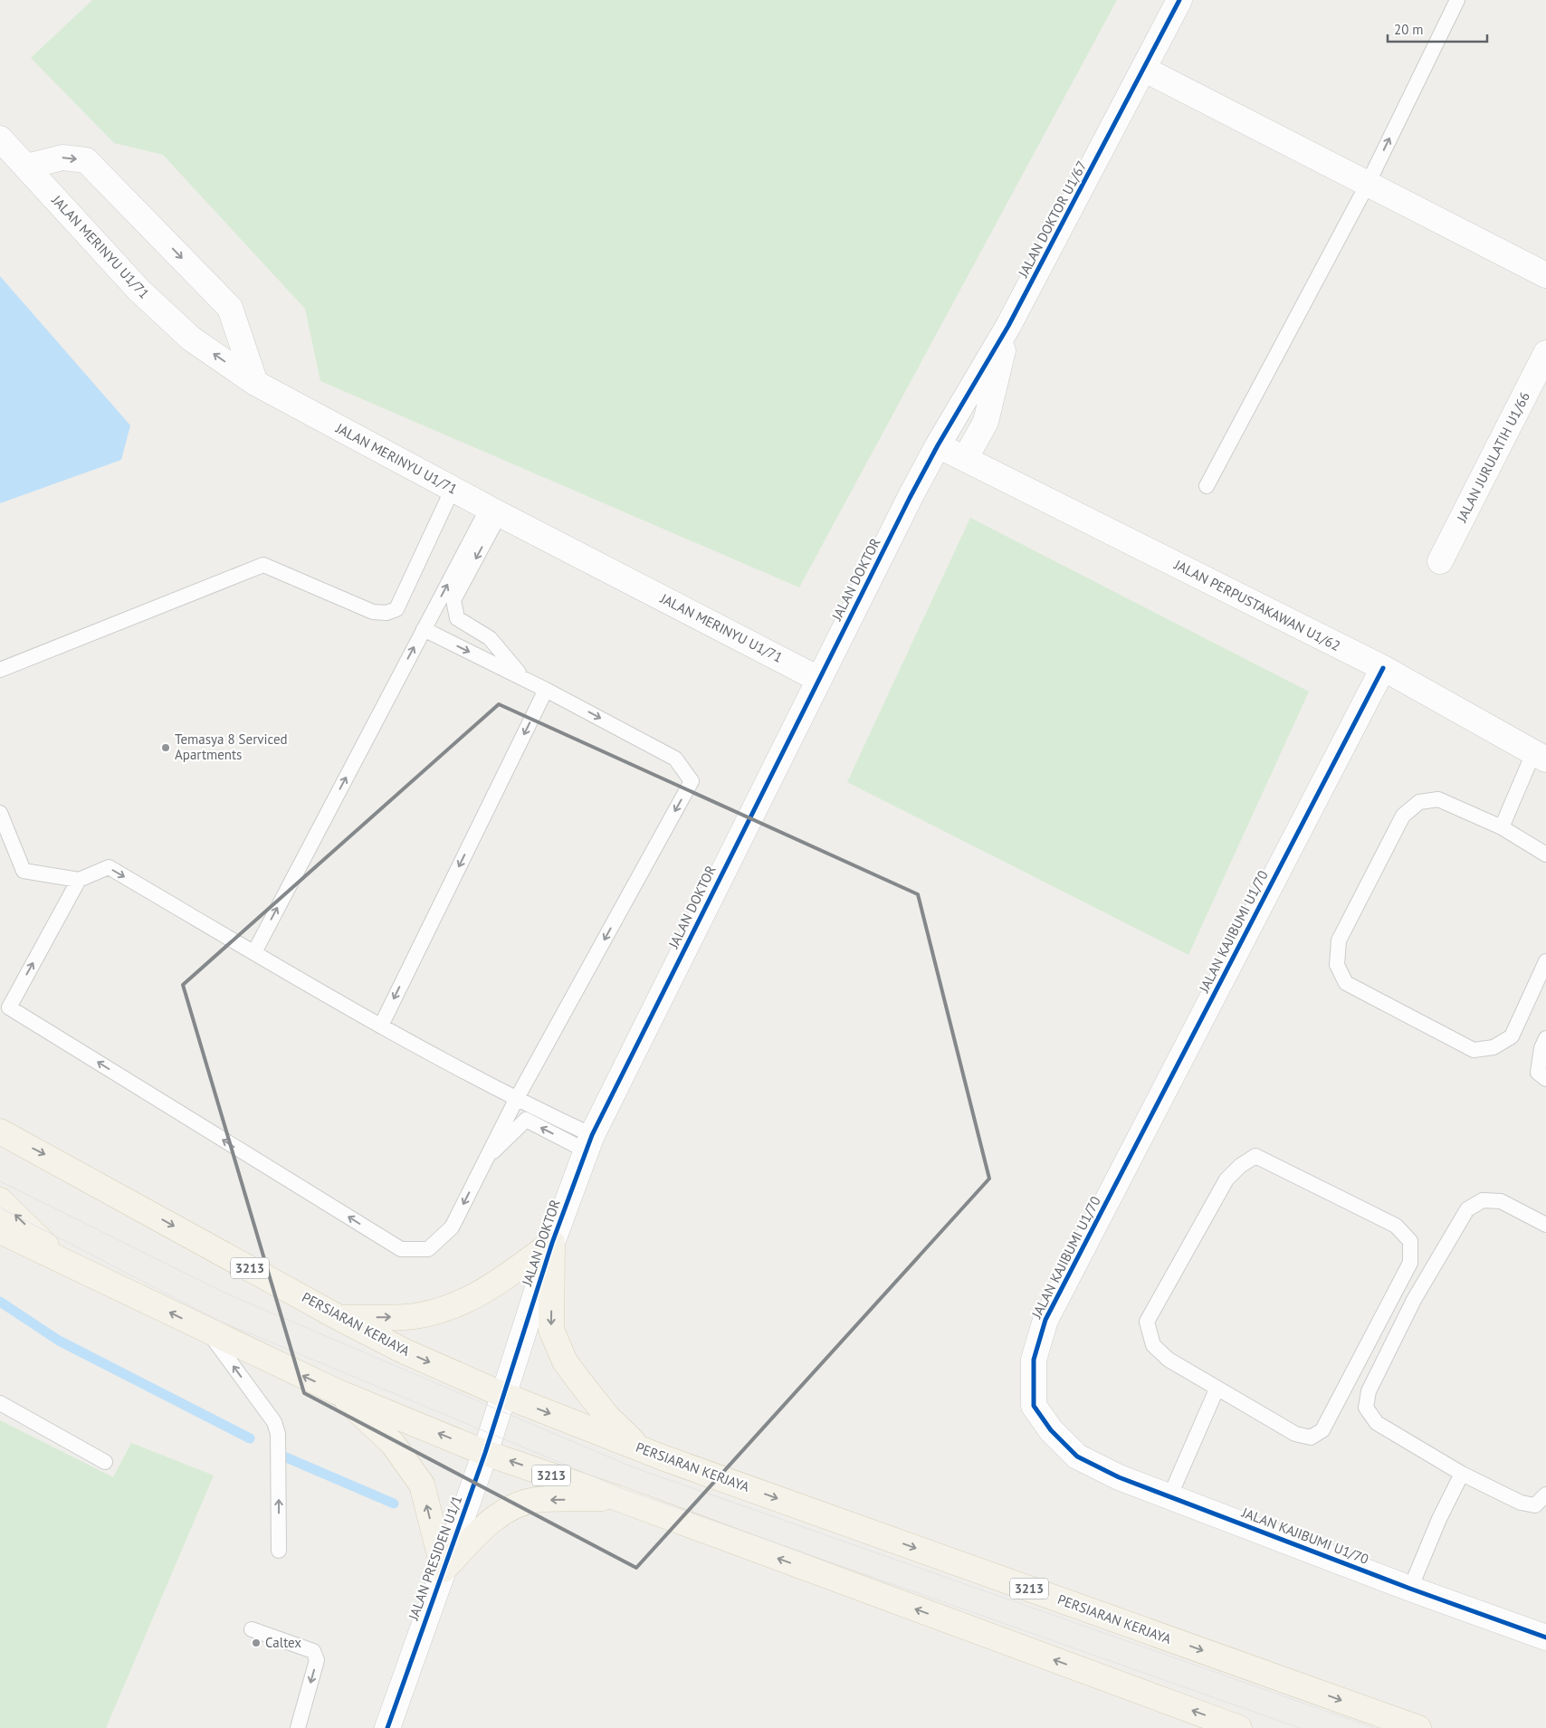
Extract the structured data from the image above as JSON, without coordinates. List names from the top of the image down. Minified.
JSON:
{"streets":{"main road":["3213","PERSIARAN KERJAYA"],"street":["JALAN DOKTOR U1/67","JALAN MERINYU U1/71","JALAN JURULATIH U1/66","JALAN DOKTOR","JALAN PERPUSTAKAWAN U1/62","JALAN KAJIBUMI U1/70","JALAN PRESIDEN U1/1"]},"crossings":[["JALAN DOKTOR U1/67","JALAN DOKTOR"],["JALAN DOKTOR U1/67","JALAN PERPUSTAKAWAN U1/62"],["JALAN MERINYU U1/71","JALAN DOKTOR"],["JALAN DOKTOR","PERSIARAN KERJAYA"],["JALAN DOKTOR","JALAN PRESIDEN U1/1"],["JALAN PERPUSTAKAWAN U1/62","JALAN KAJIBUMI U1/70"],["3213","JALAN PRESIDEN U1/1"],["PERSIARAN KERJAYA","JALAN PRESIDEN U1/1"]],"places":["Temasya 8 Serviced Apartments","Caltex"],"scale_bar":"20 m"}
